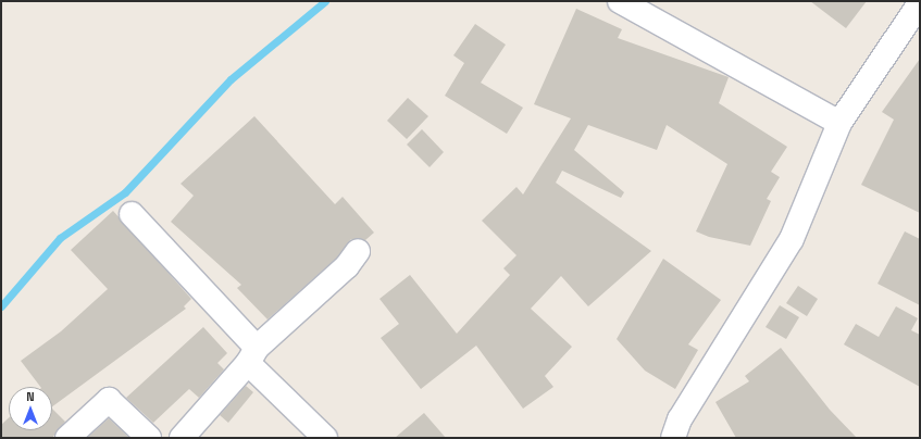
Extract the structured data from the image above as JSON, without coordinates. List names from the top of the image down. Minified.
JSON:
{"north":"top"}
